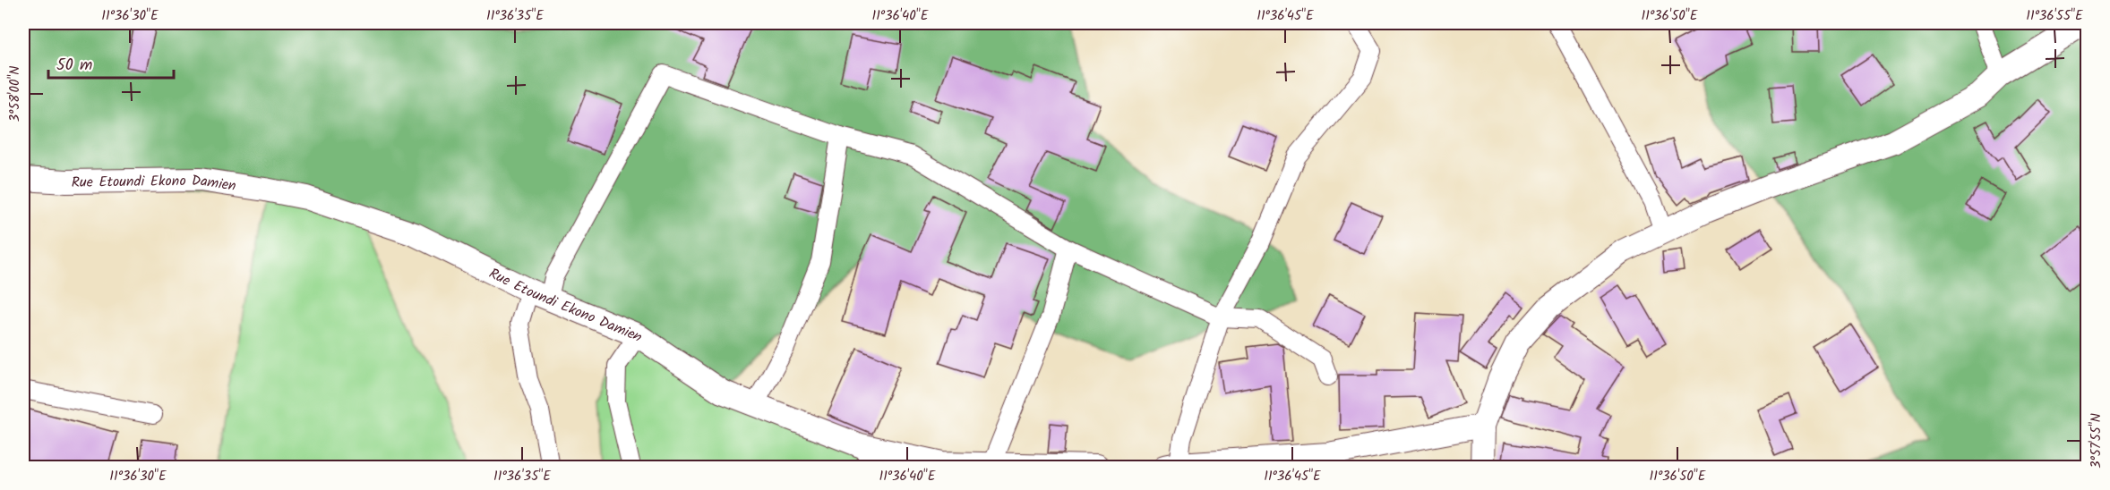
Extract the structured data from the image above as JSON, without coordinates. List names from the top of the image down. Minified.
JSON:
{"streets":{"street":["Rue Etoundi Ekono Damien"]},"scale_bar":"50 m","coordinates":["11°36'30\"E","11°36'35\"E","11°36'40\"E","11°36'45\"E","11°36'50\"E","11°36'55\"E","3°58'00\"N","3°57'55\"N"]}
